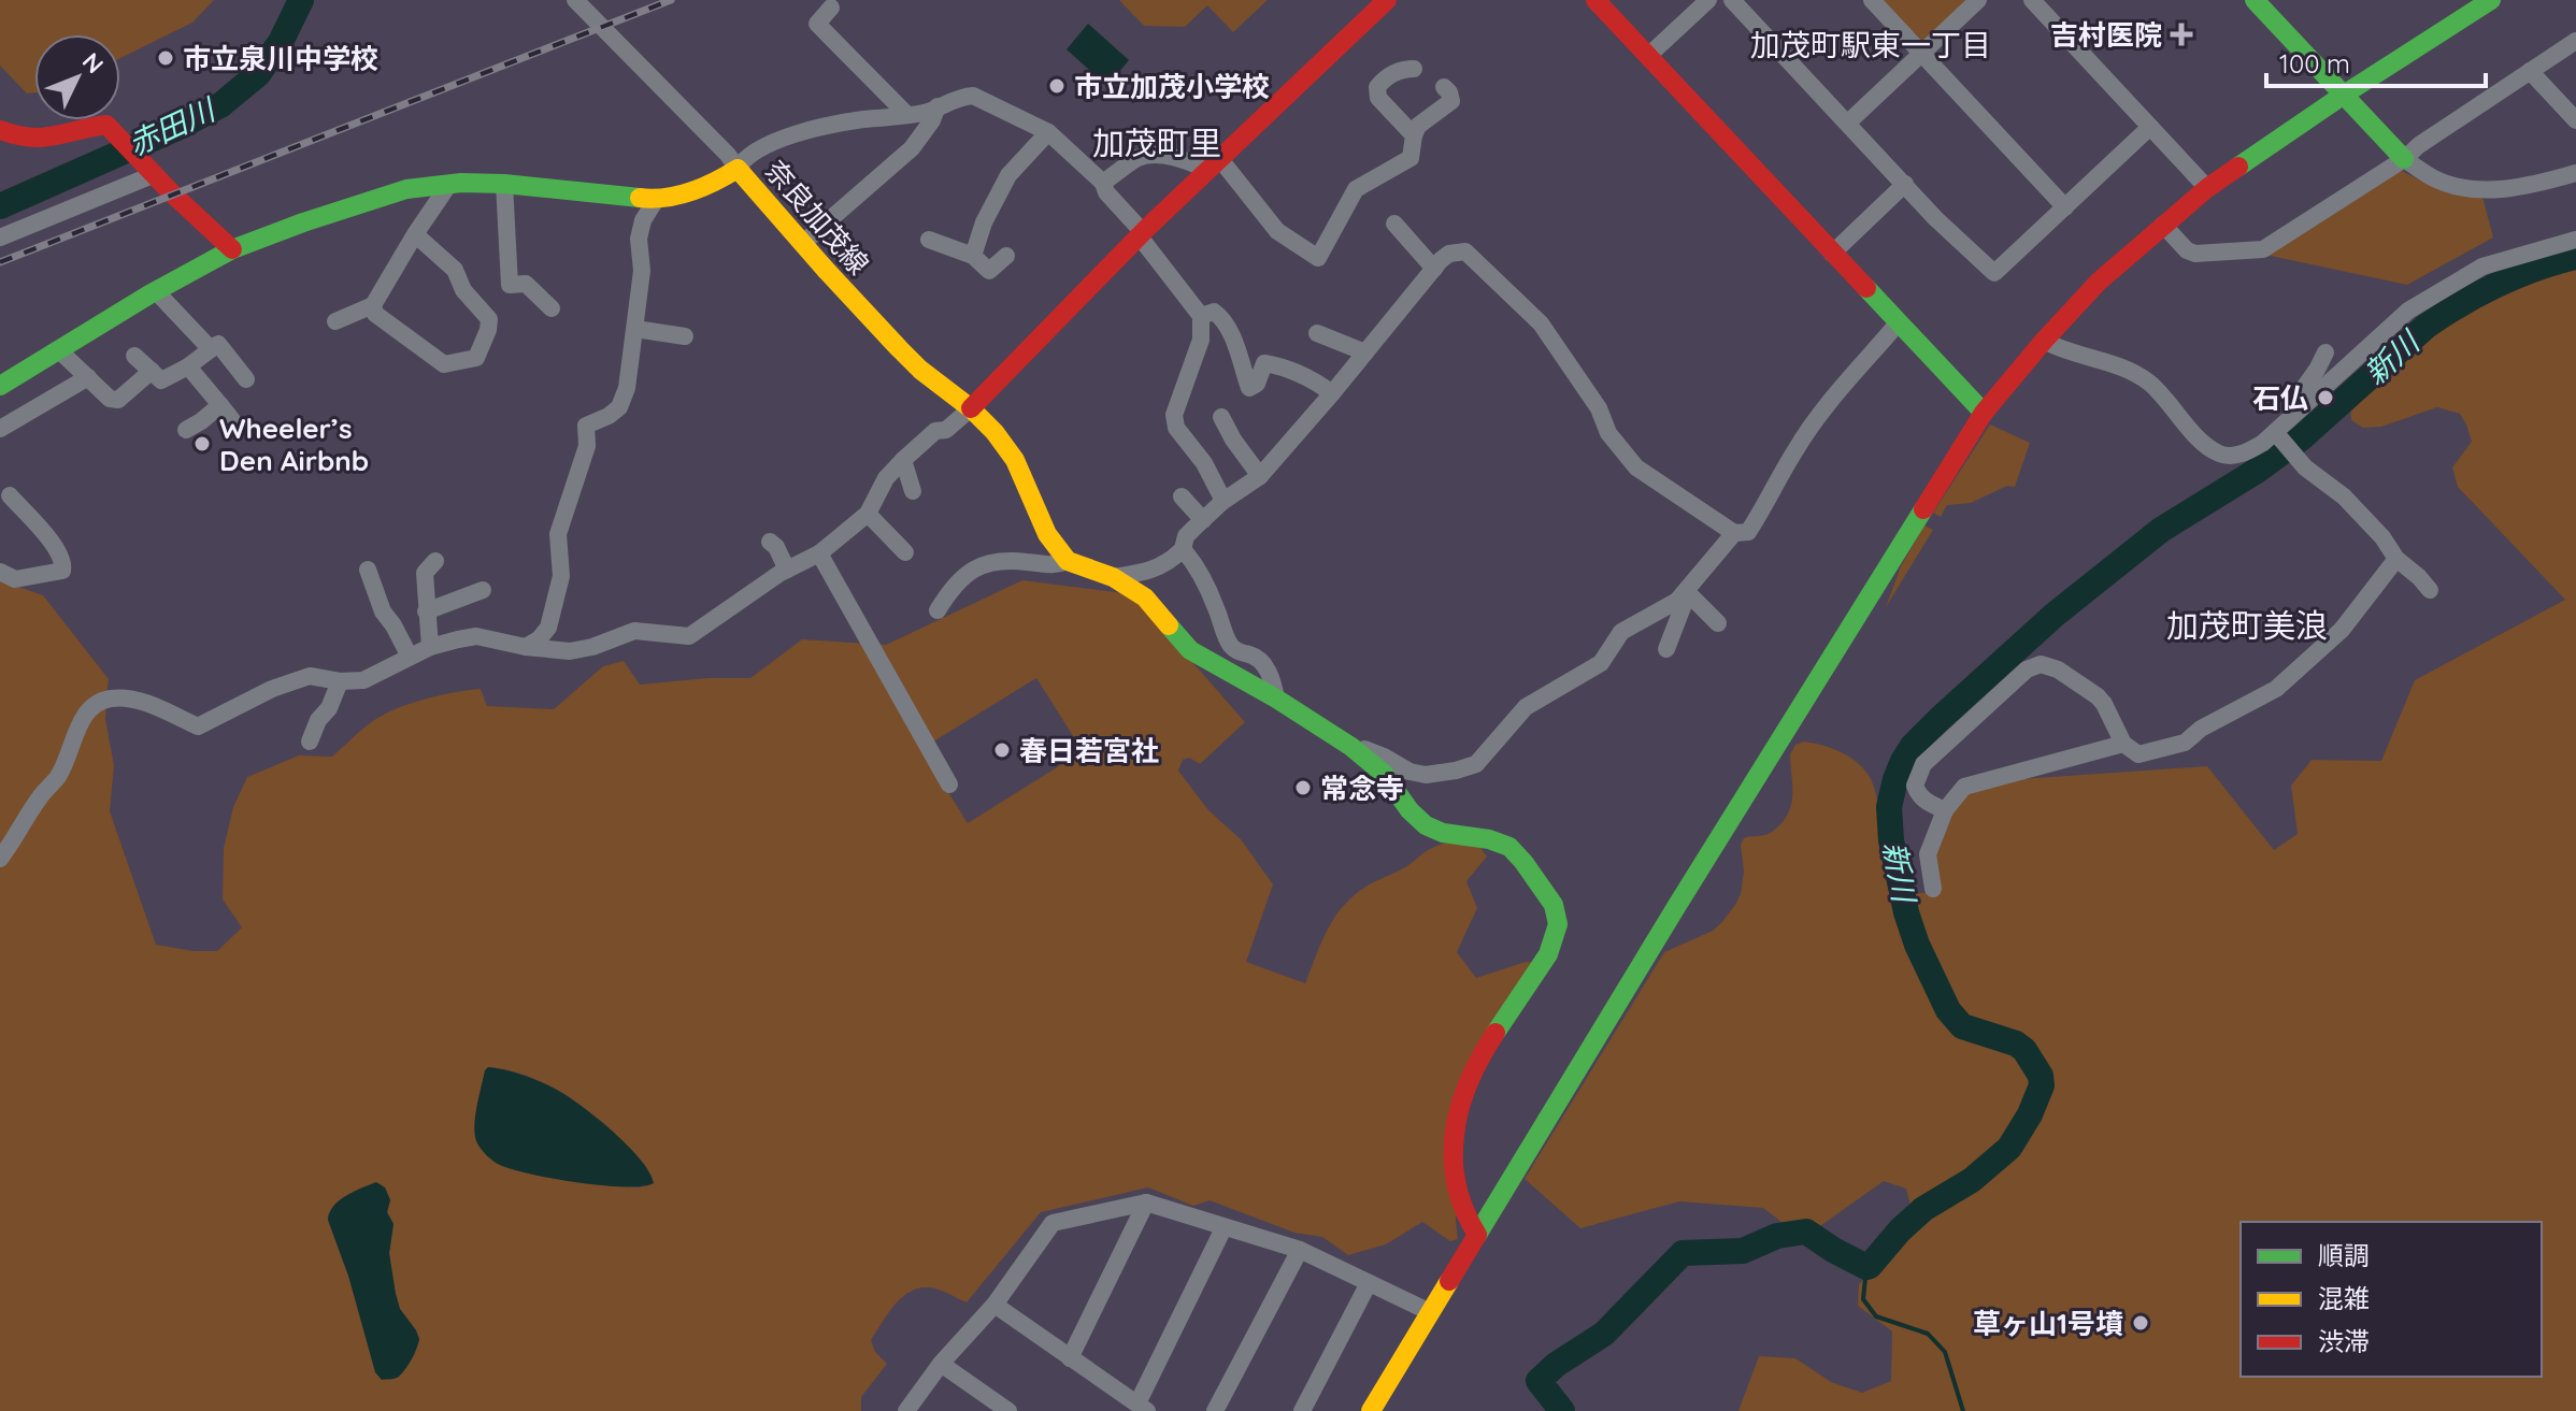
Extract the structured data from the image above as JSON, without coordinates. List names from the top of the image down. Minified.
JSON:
{"streets":{"main road":["奈良加茂線"]},"districts":["加茂町駅東一丁目","加茂町里","加茂町美浪"],"water":["赤田川","新川"],"places":{"health":["吉村医院"],"other":["市立泉川中学校","市立加茂小学校","石仏","Wheeler’s Den Airbnb","春日若宮社","常念寺","草ヶ山1号墳"]},"legend":["順調","混雑","渋滞"],"scale_bar":"100 m","north":"top right"}
